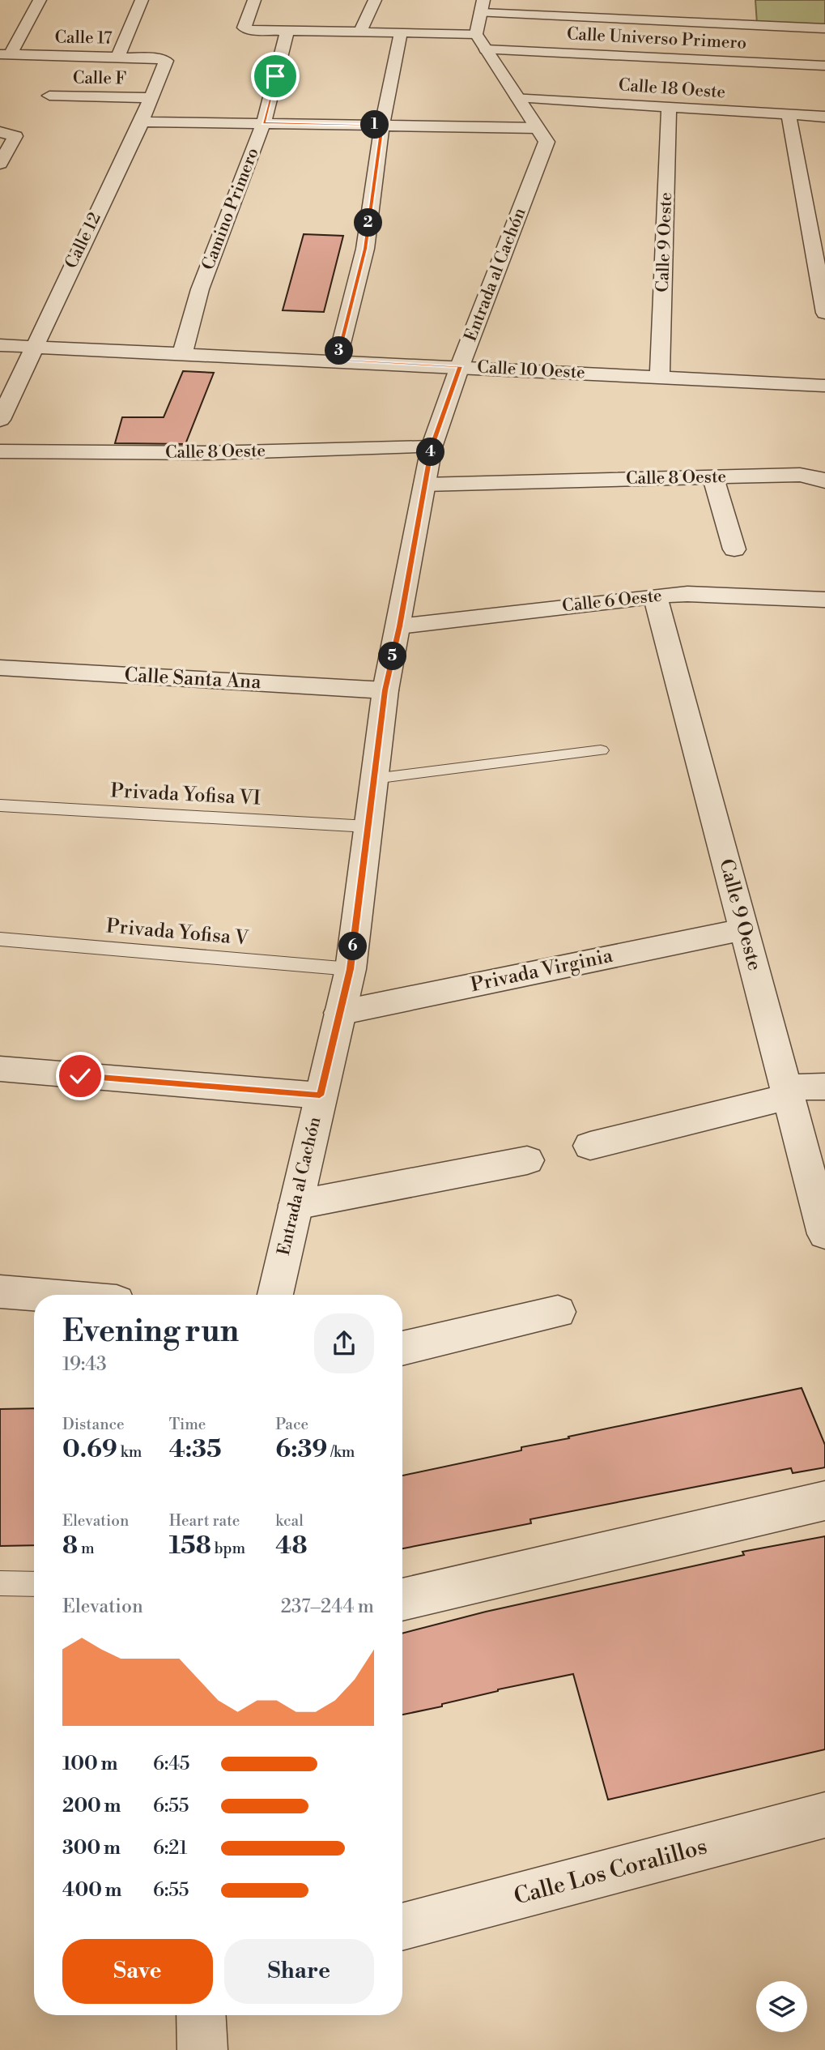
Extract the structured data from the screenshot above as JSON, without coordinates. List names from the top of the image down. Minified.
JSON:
{"streets":{"street":["Calle 17","Calle Universo Primero","Calle F","Calle 18 Oeste","Camino Primero","Calle 12","Calle 9 Oeste","Entrada al Cachón","Calle 10 Oeste","Calle 8 Oeste","Calle 6 Oeste","Calle Santa Ana","Privada Virginia","Calle Los Coralillos"],"lane":["Privada Yofisa VI","Privada Yofisa V"]},"crossings":[["Calle 17","Calle 12"],["Calle Universo Primero","Entrada al Cachón"],["Calle F","Calle 12"],["Calle 18 Oeste","Calle 9 Oeste"],["Calle 18 Oeste","Entrada al Cachón"],["Camino Primero","Calle 10 Oeste"],["Calle 12","Calle 10 Oeste"],["Calle 9 Oeste","Calle 10 Oeste"],["Calle 9 Oeste","Calle 6 Oeste"],["Calle 9 Oeste","Privada Virginia"],["Entrada al Cachón","Calle 10 Oeste"],["Entrada al Cachón","Calle 8 Oeste"],["Entrada al Cachón","Calle 6 Oeste"],["Entrada al Cachón","Calle Santa Ana"],["Entrada al Cachón","Privada Yofisa VI"],["Entrada al Cachón","Privada Yofisa V"],["Entrada al Cachón","Privada Virginia"]],"page":{"pins":["1","2","3","4","5","6"],"heading":["Evening run","19:43"],"stats":[["Distance","0.69 km"],["Time","4:35"],["Pace","6:39 /km"],["Elevation","8 m"],["Heart rate","158 bpm"],["kcal","48"]],"chart":["Elevation","237–244 m"],"list":[{"name":"100 m","note":"6:45"},{"name":"200 m","note":"6:55"},{"name":"300 m","note":"6:21"},{"name":"400 m","note":"6:55"}],"buttons":["Save","Share"]}}
